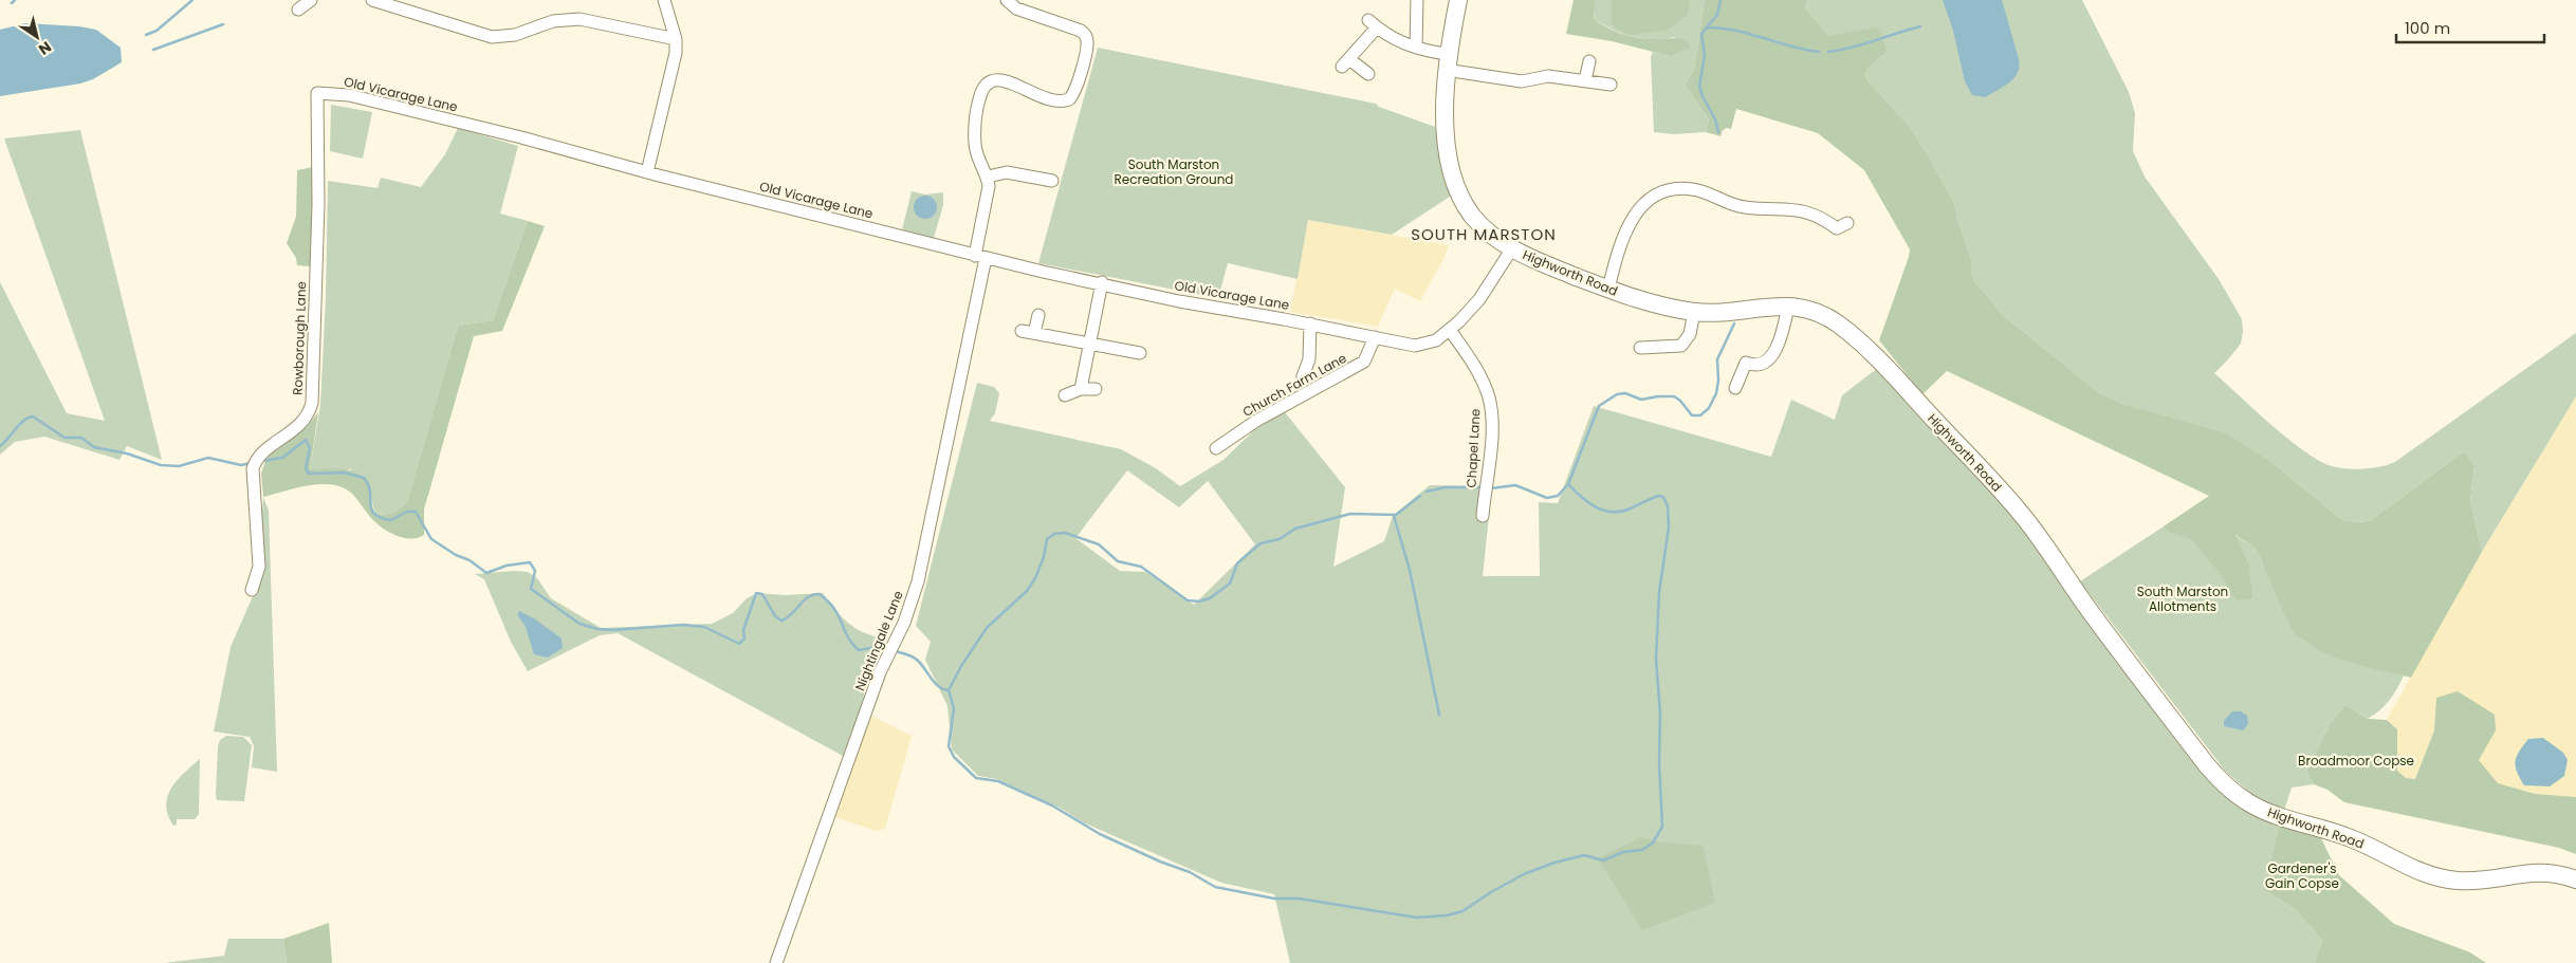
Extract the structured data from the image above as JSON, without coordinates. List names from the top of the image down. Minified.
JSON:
{"streets":{"street":["Old Vicarage Lane","Highworth Road","Rowborough Lane","Church Farm Lane","Chapel Lane","Nightingale Lane"]},"crossings":[["Old Vicarage Lane","Highworth Road"],["Old Vicarage Lane","Rowborough Lane"],["Old Vicarage Lane","Church Farm Lane"],["Old Vicarage Lane","Chapel Lane"],["Old Vicarage Lane","Nightingale Lane"]],"districts":["SOUTH MARSTON"],"parks":["South Marston Recreation Ground","South Marston Allotments","Broadmoor Copse","Gardener's Gain Copse"],"scale_bar":"100 m","north":"bottom right"}
